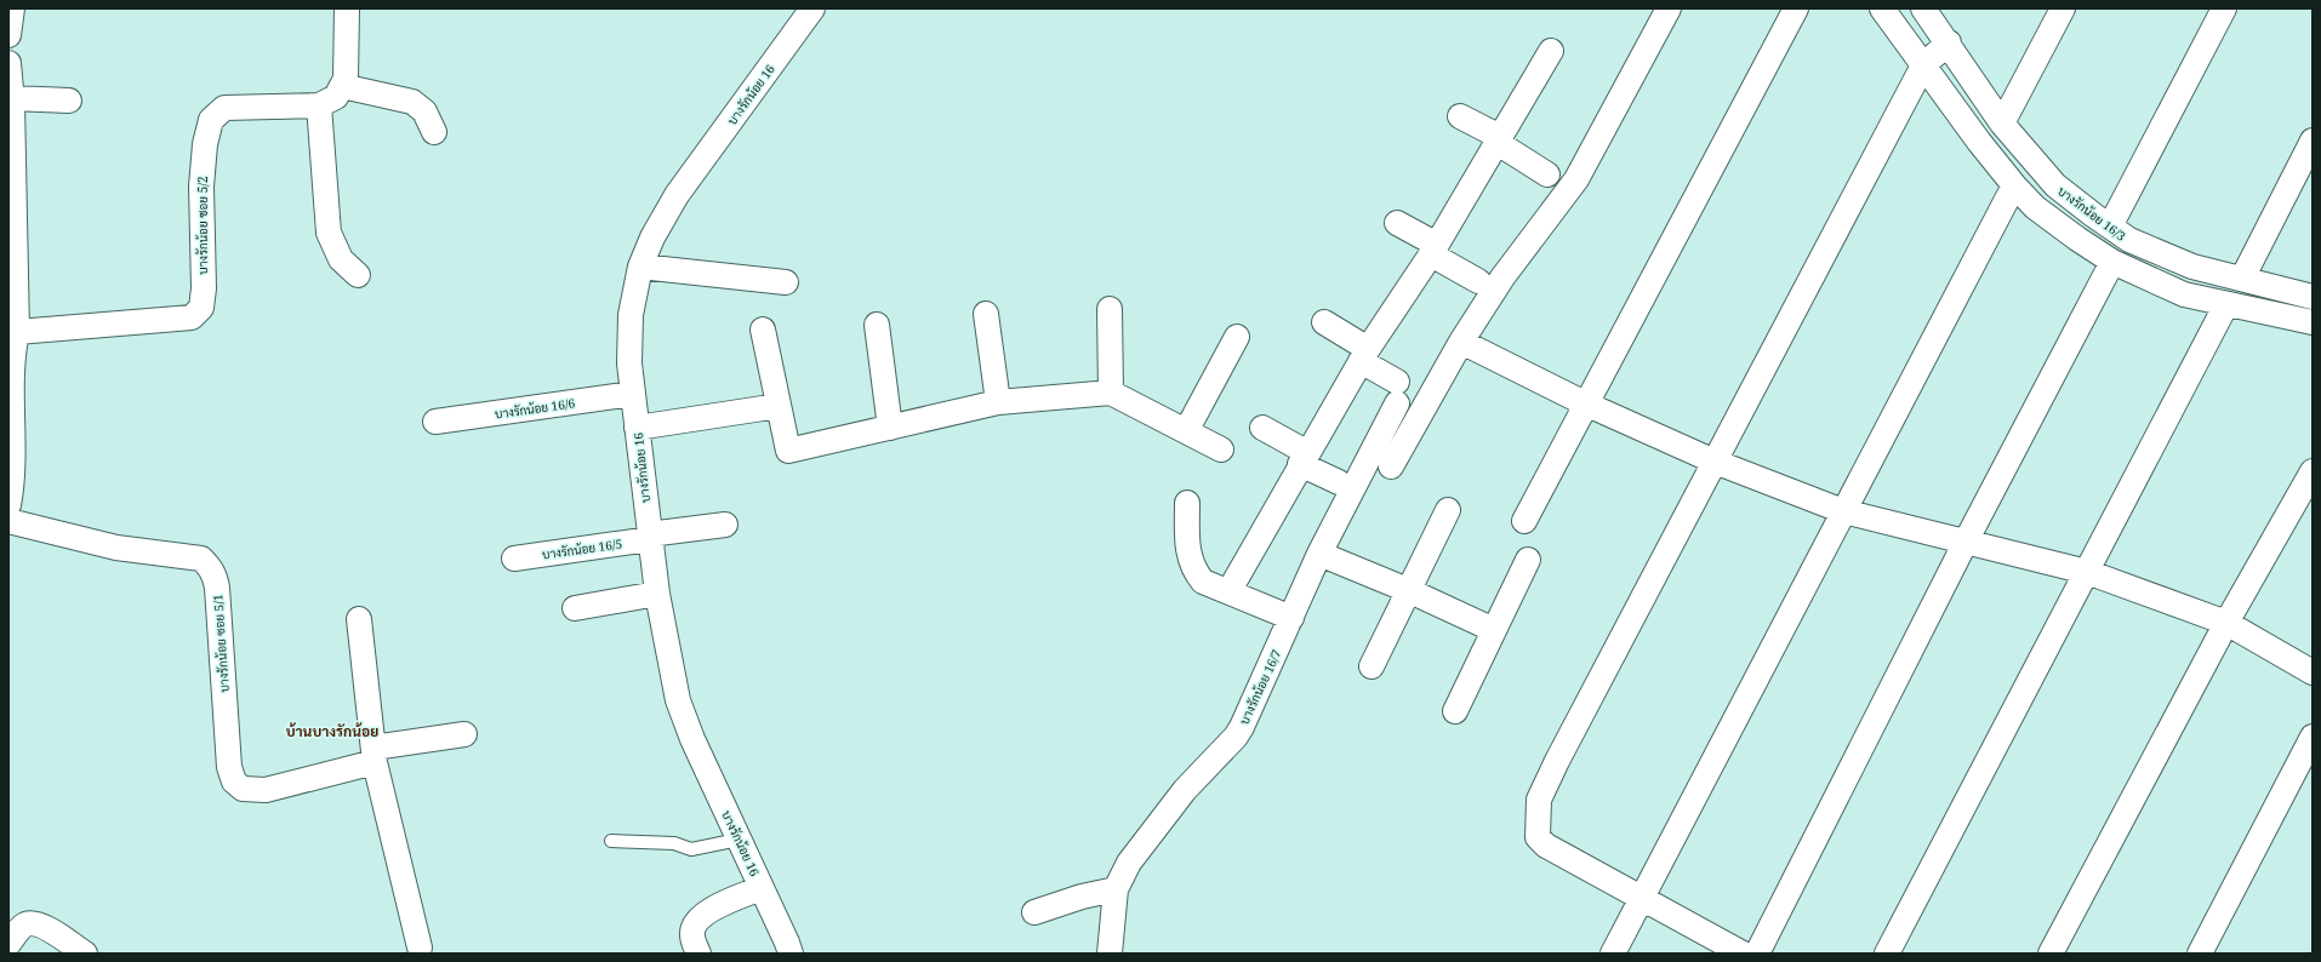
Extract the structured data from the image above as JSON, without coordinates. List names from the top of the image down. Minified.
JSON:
{"streets":{"street":["บางรักน้อย 16","บางรักน้อย 16/3","บางรักน้อย ซอย 5/2","บางรักน้อย 16/6","บางรักน้อย 16/5","บางรักน้อย ซอย 5/1","บางรักน้อย 16/7"]},"crossings":[["บางรักน้อย 16","บางรักน้อย 16/6"],["บางรักน้อย 16","บางรักน้อย 16/5"]],"districts":["บ้านบางรักน้อย"]}
